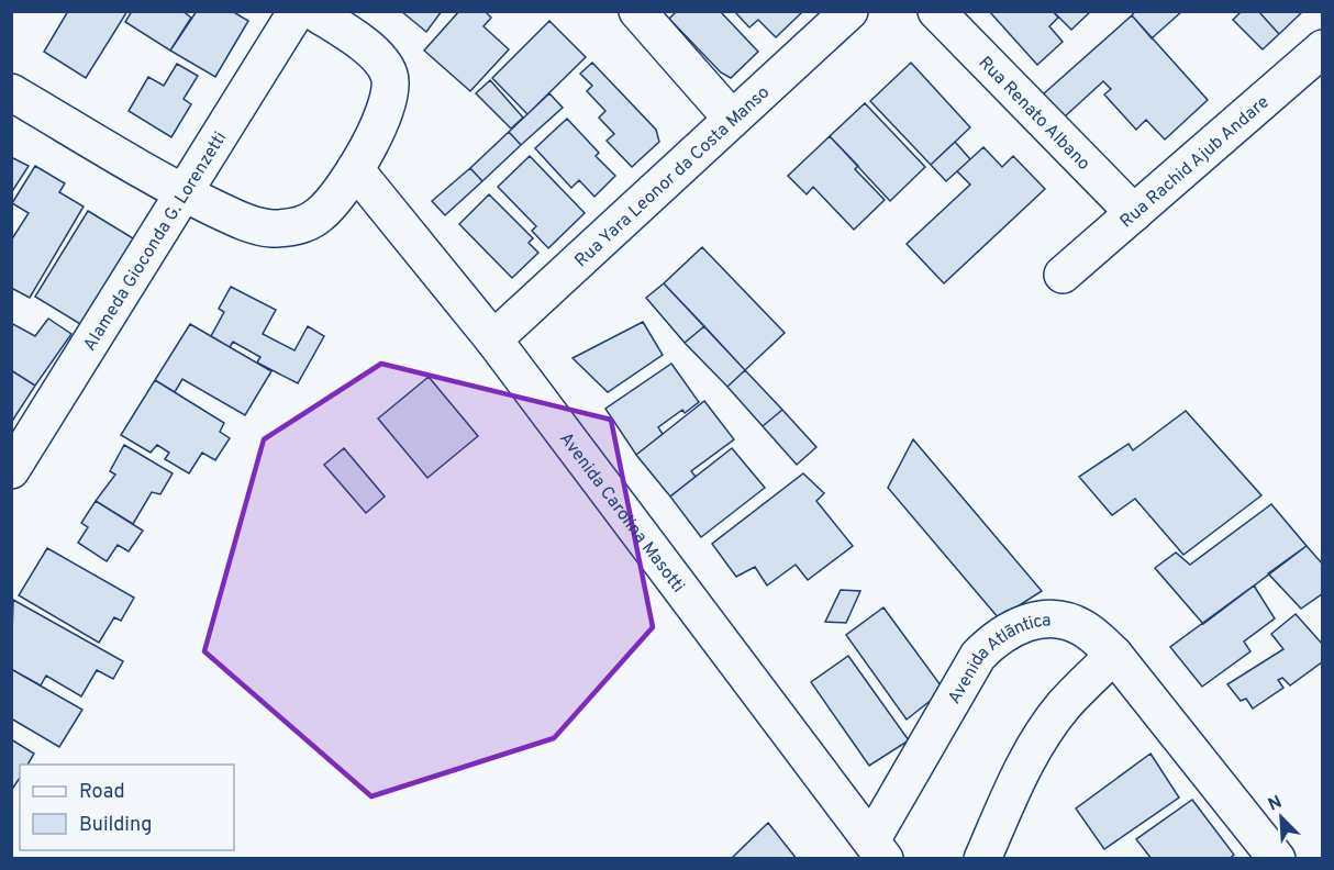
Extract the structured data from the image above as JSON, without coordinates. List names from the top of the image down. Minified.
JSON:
{"streets":{"street":["Rua Renato Albano","Rua Rachid Ajub Andare","Rua Yara Leonor da Costa Manso","Alameda Gioconda G. Lorenzetti","Avenida Carolina Masotti","Avenida Atlãntica"]},"crossings":[["Rua Renato Albano","Rua Rachid Ajub Andare"],["Rua Yara Leonor da Costa Manso","Avenida Carolina Masotti"],["Avenida Carolina Masotti","Avenida Atlãntica"]],"legend":["Road","Building"],"north":"top left"}
